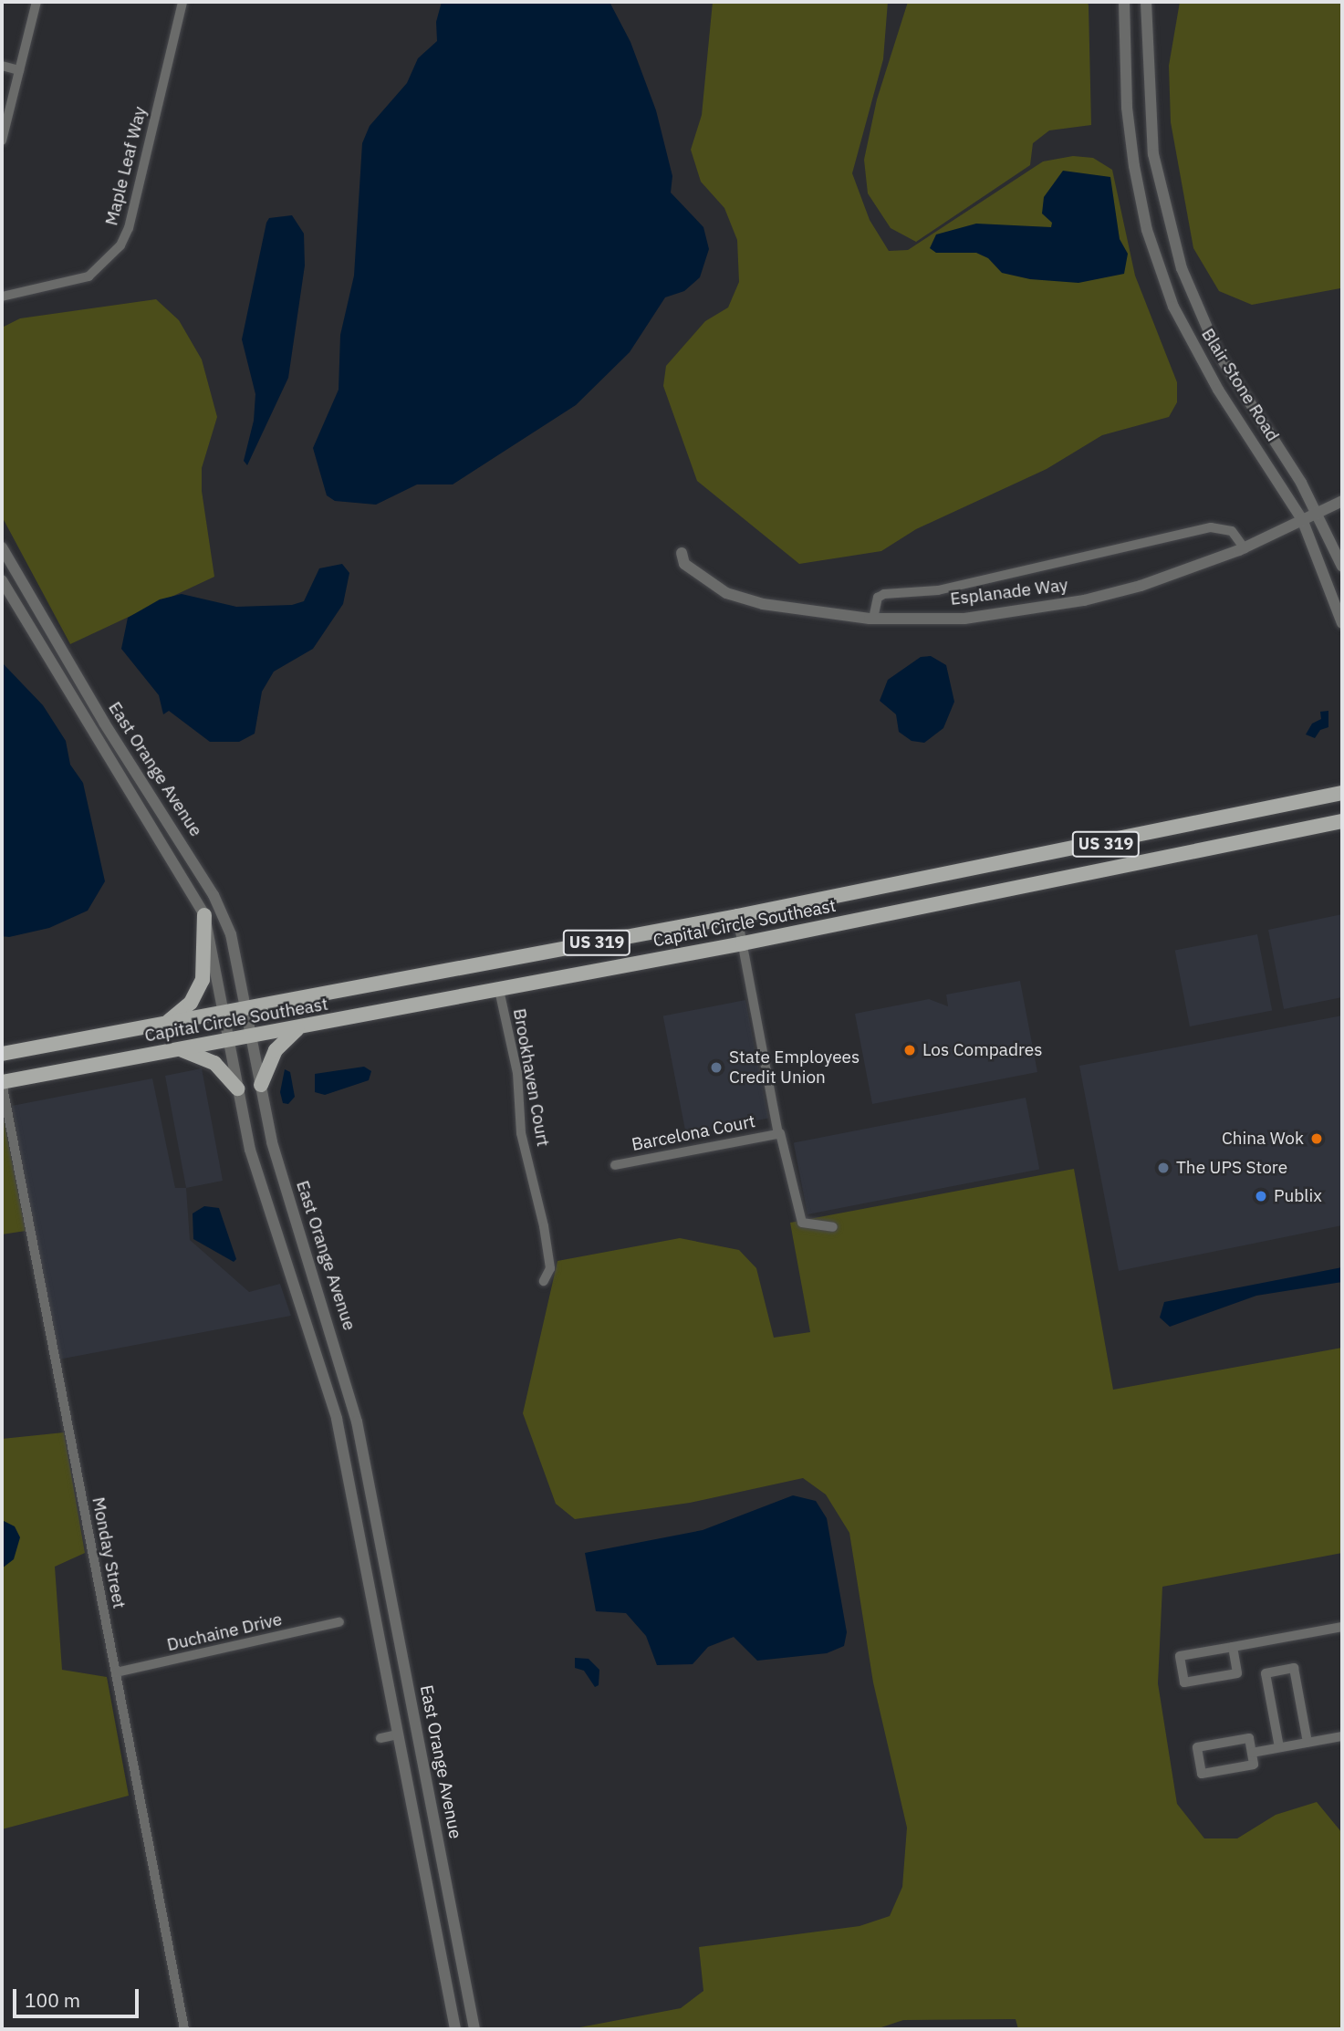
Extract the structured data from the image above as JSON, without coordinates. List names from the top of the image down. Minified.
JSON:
{"streets":{"main road":["US 319","Capital Circle Southeast"],"street":["Maple Leaf Way","Blair Stone Road","Esplanade Way","East Orange Avenue","Brookhaven Court","Barcelona Court","Monday Street","Duchaine Drive"]},"crossings":[["Blair Stone Road","Esplanade Way"],["East Orange Avenue","Capital Circle Southeast"],["Capital Circle Southeast","Brookhaven Court"],["Capital Circle Southeast","Monday Street"],["Monday Street","Duchaine Drive"]],"places":["Los Compadres","State Employees Credit Union","China Wok","The UPS Store","Publix"],"scale_bar":"100 m"}
